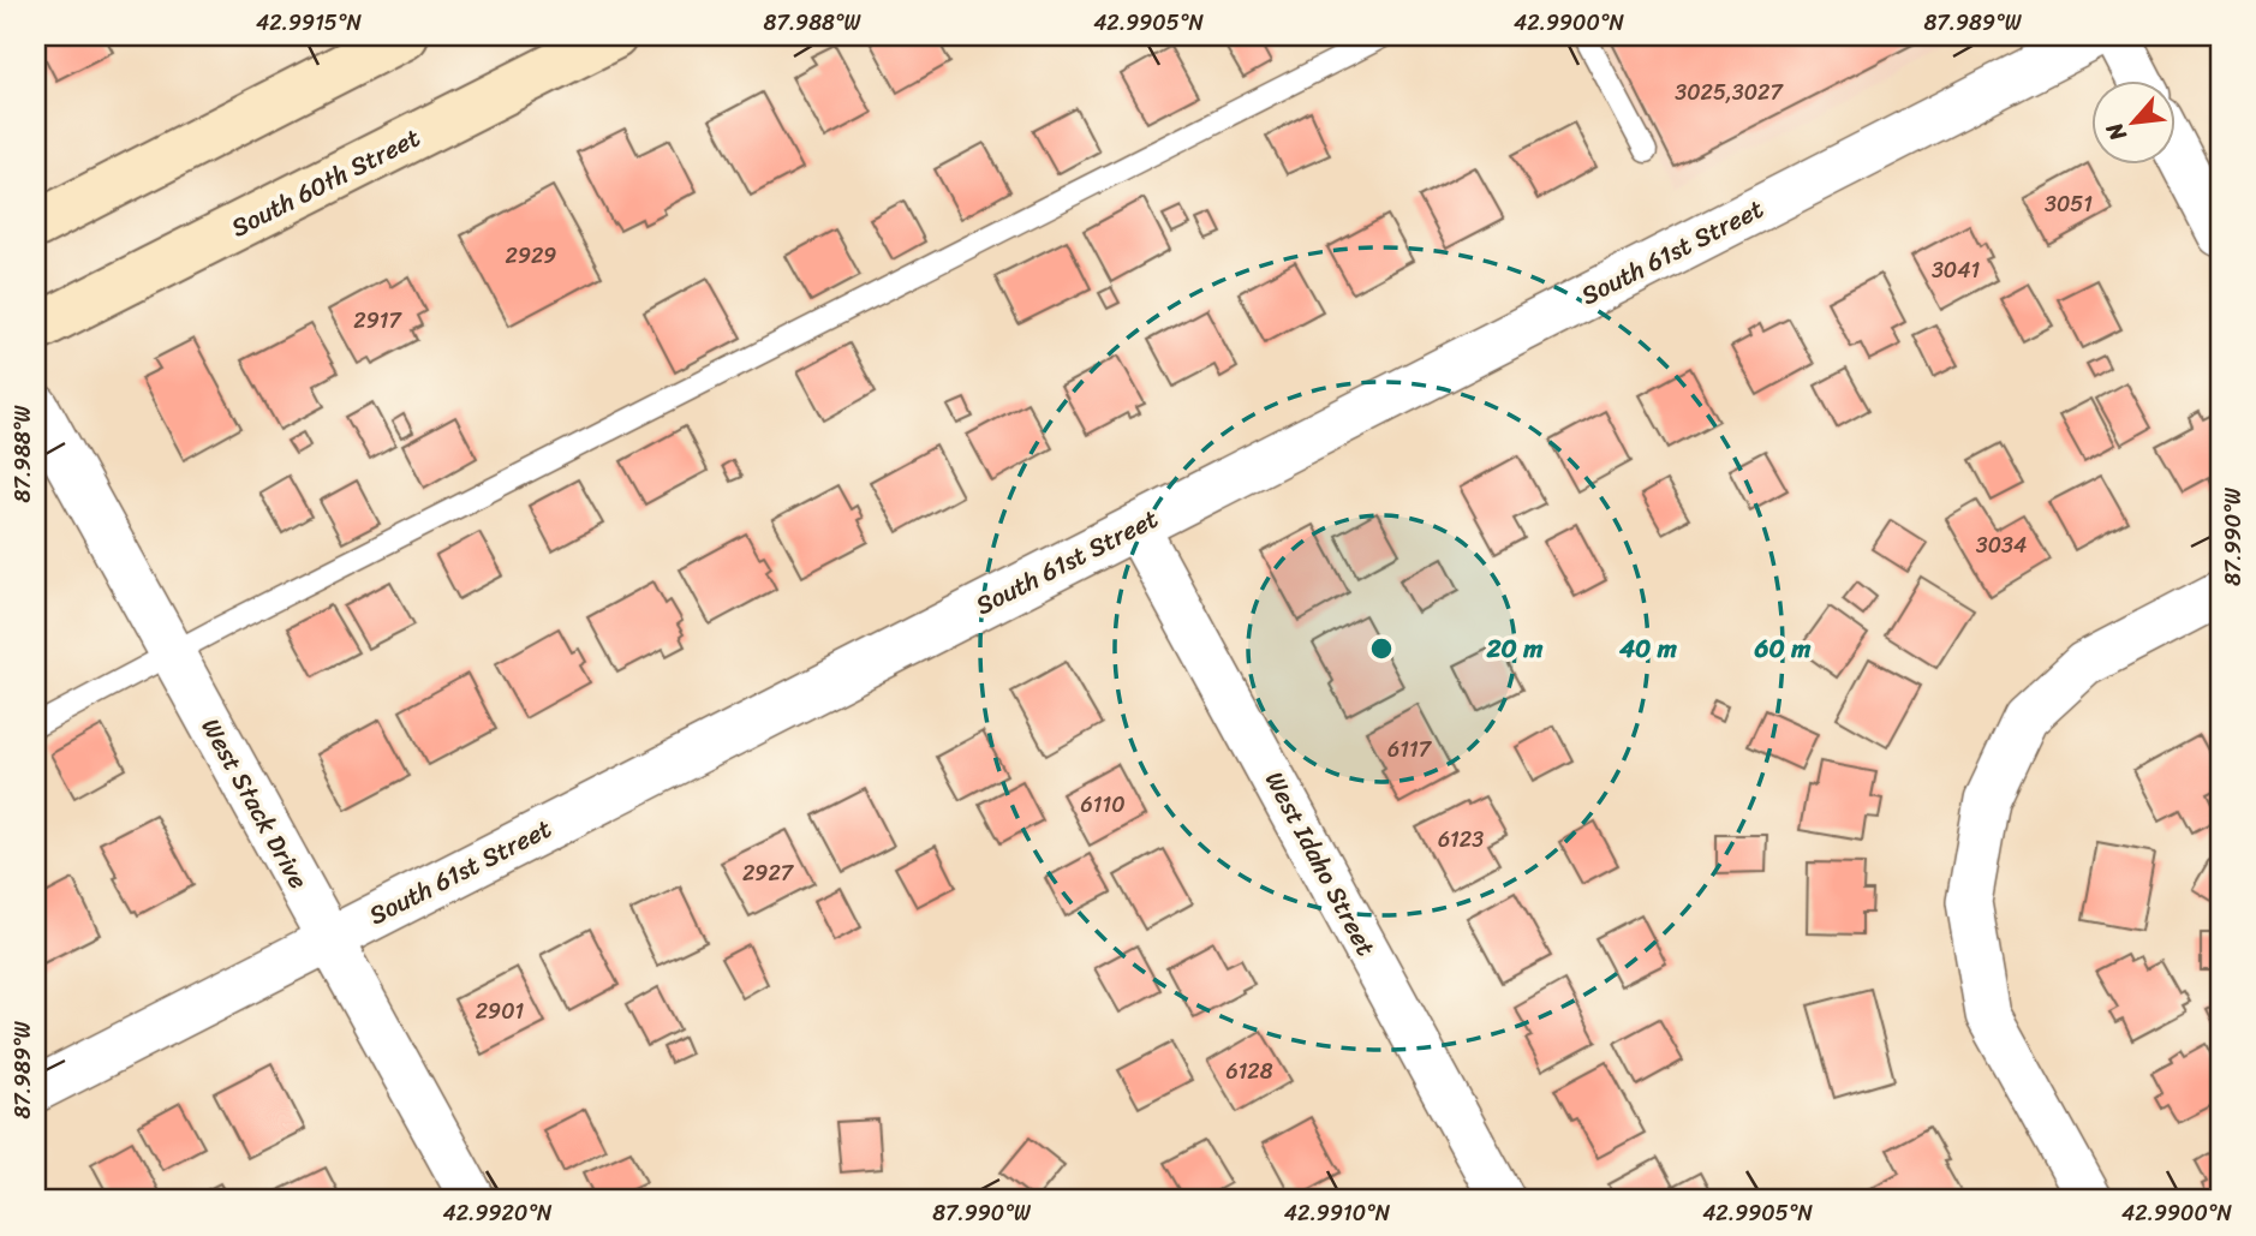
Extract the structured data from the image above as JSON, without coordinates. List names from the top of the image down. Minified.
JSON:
{"streets":{"main road":["South 60th Street"],"street":["South 61st Street","West Stack Drive","West Idaho Street"]},"crossings":[["South 61st Street","West Stack Drive"],["South 61st Street","West Idaho Street"]],"house_numbers":["3025,3027","3051","2929","3041","2917","3034","6117","6110","6123","2927","2901","6128"],"north":"bottom left","coordinates":["42.9915°N","87.988°W","42.9905°N","42.9900°N","87.989°W","87.990°W","42.9920°N","42.9910°N"],"rings":["20 m","40 m","60 m"]}
